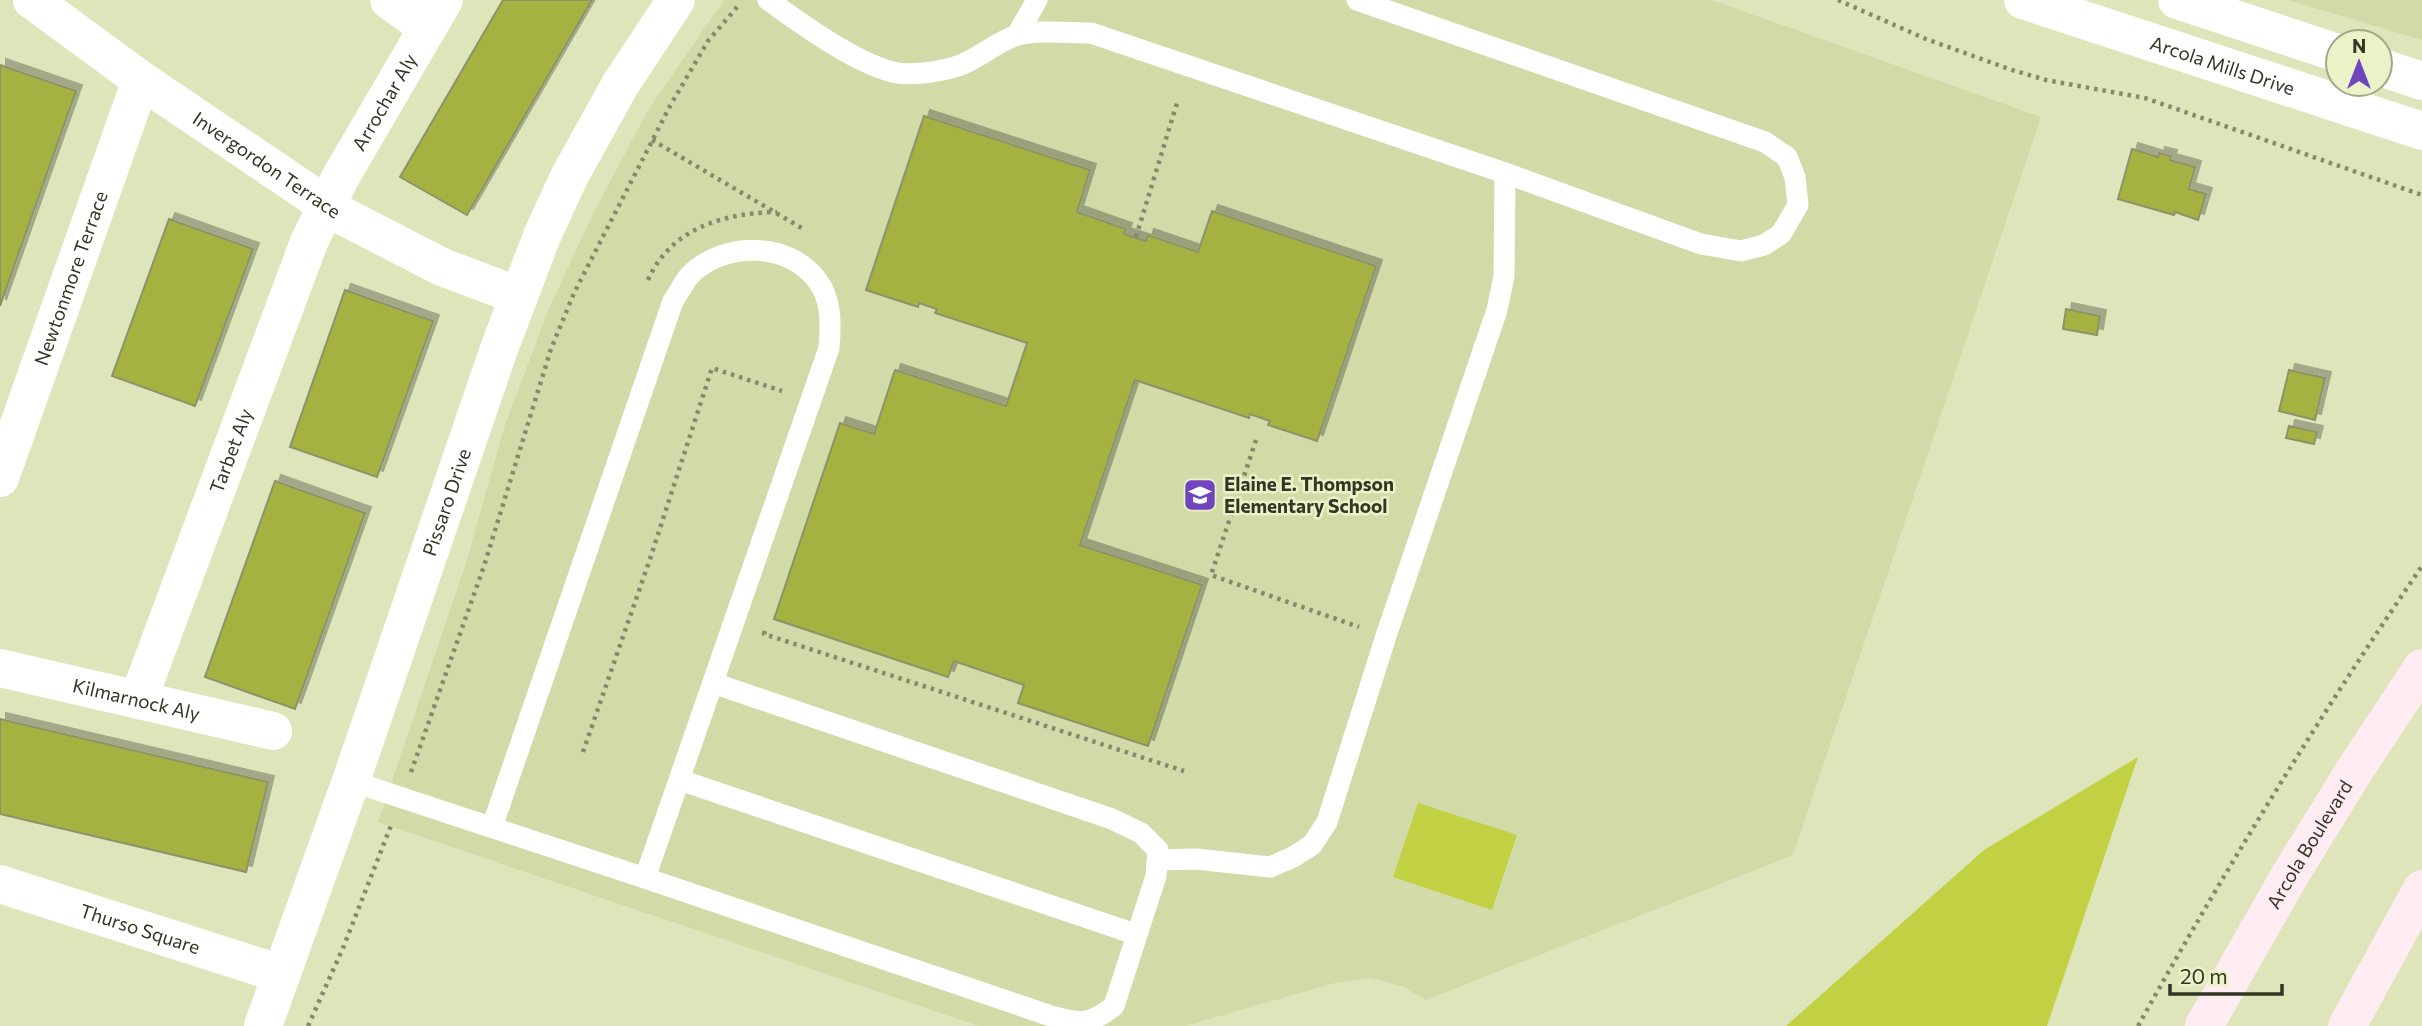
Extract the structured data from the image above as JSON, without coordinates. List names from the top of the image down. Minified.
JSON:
{"streets":{"main road":["Arcola Boulevard"],"street":["Arcola Mills Drive","Arrochar Aly","Invergordon Terrace","Newtonmore Terrace","Tarbet Aly","Pissaro Drive","Kilmarnock Aly","Thurso Square"]},"crossings":[["Arrochar Aly","Invergordon Terrace"],["Arrochar Aly","Tarbet Aly"],["Invergordon Terrace","Newtonmore Terrace"],["Invergordon Terrace","Tarbet Aly"],["Invergordon Terrace","Pissaro Drive"],["Tarbet Aly","Kilmarnock Aly"],["Pissaro Drive","Thurso Square"]],"places":{"school or university":["Elaine E. Thompson Elementary School"]},"scale_bar":"20 m","north":"top"}
